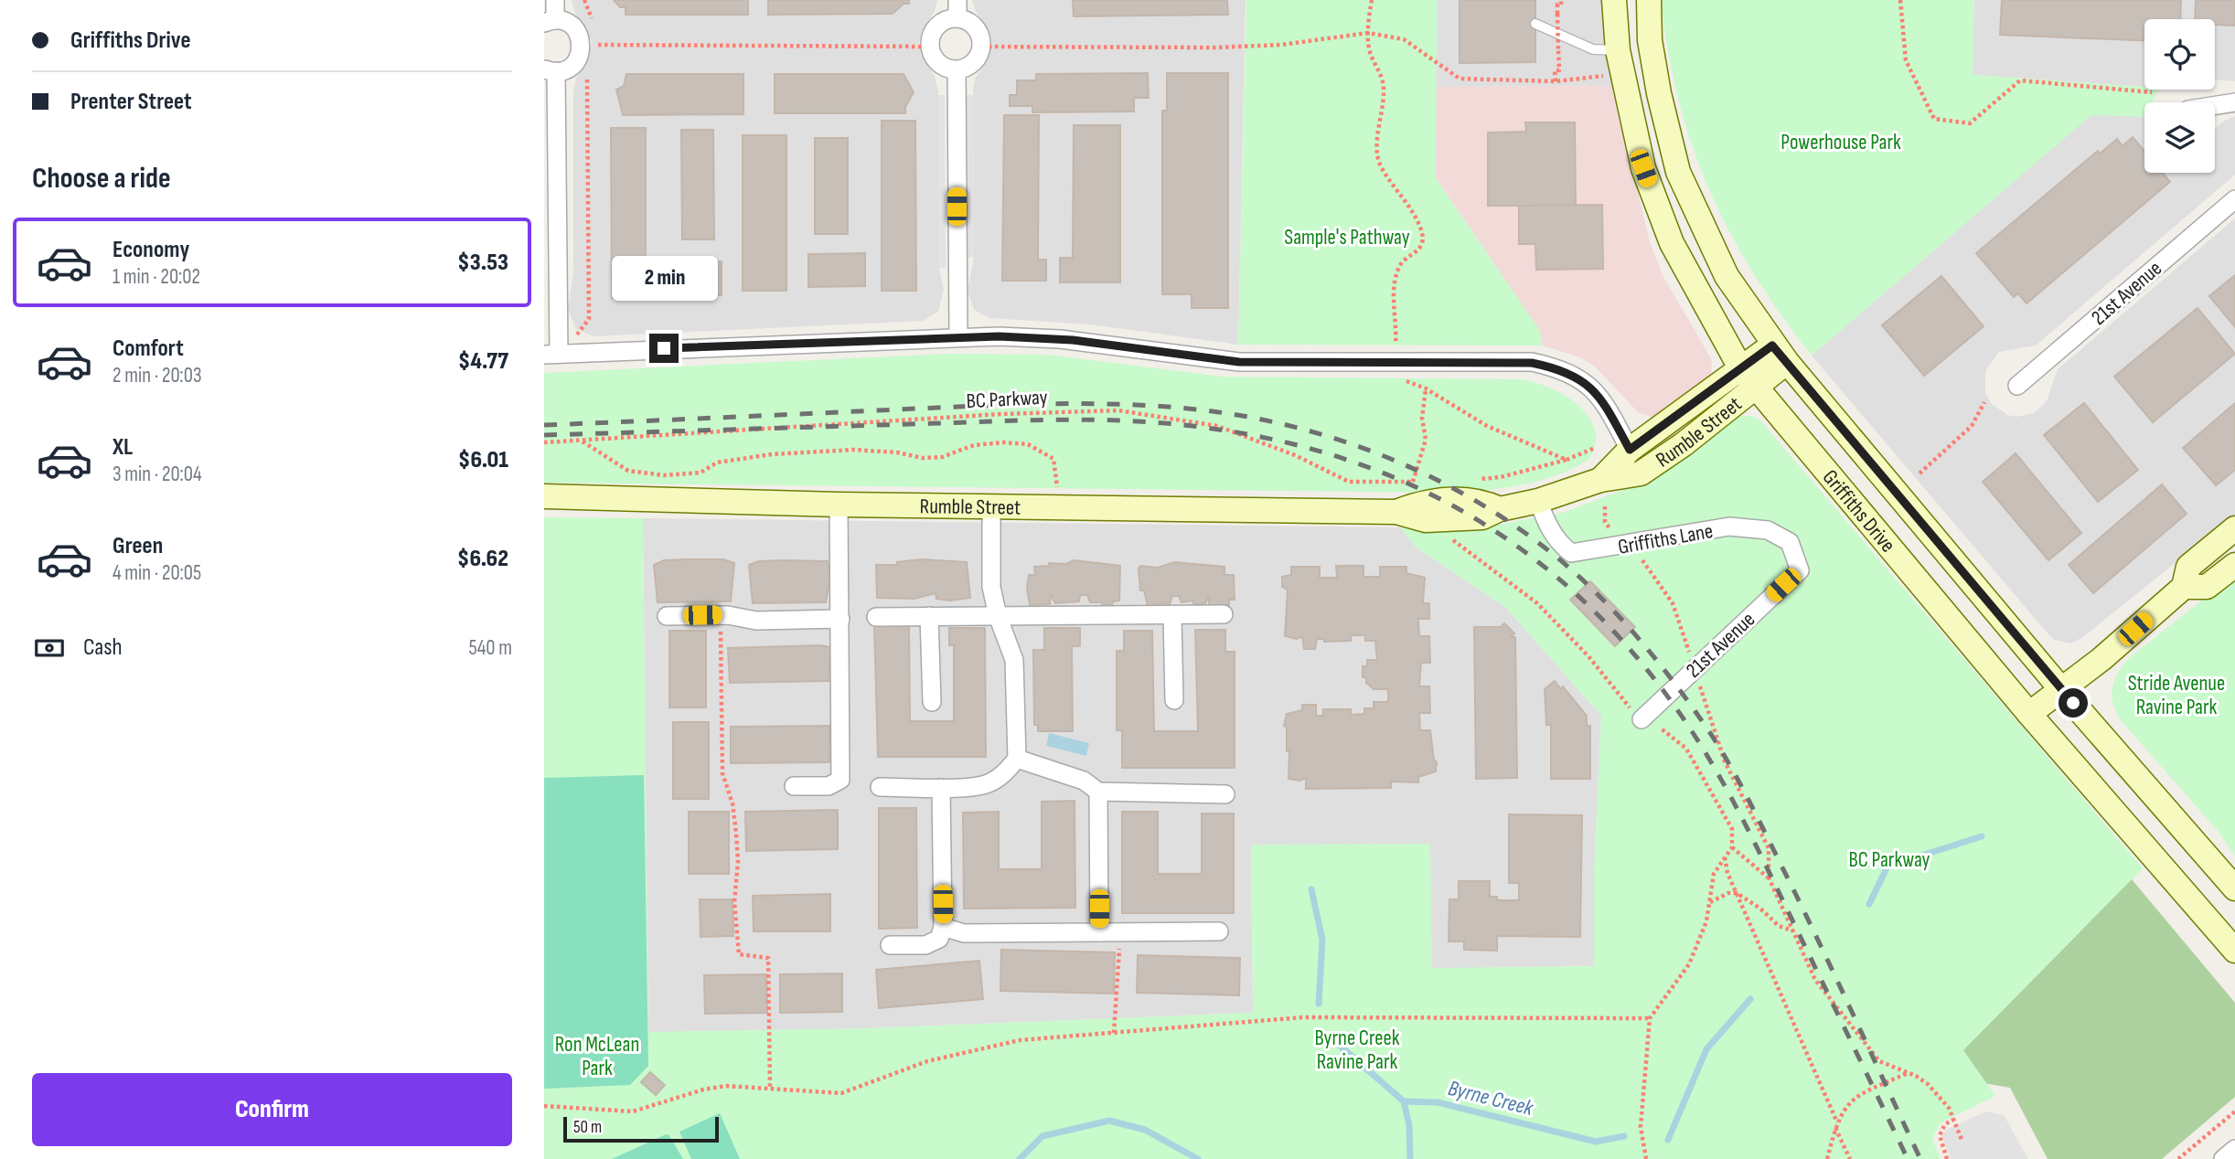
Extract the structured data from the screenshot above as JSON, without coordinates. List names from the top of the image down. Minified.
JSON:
{"streets":{"main road":["Rumble Street","Griffiths Drive"],"street":["21st Avenue","Griffiths Lane"],"path":["BC Parkway"]},"crossings":[["21st Avenue","Griffiths Lane"],["Rumble Street","Griffiths Drive"],["Rumble Street","Griffiths Lane"]],"water":["Byrne Creek"],"parks":["Powerhouse Park","Sample's Pathway","Stride Avenue Ravine Park","BC Parkway","Byrne Creek Ravine Park","Ron McLean Park"],"scale_bar":"50 m","page":{"banner":["Griffiths Drive","Prenter Street"],"heading":"Choose a ride","list":[{"name":"Economy","note":"1 min · 20:02","value":"$3.53"},{"name":"Comfort","note":"2 min · 20:03","value":"$4.77"},{"name":"XL","note":"3 min · 20:04","value":"$6.01"},{"name":"Green","note":"4 min · 20:05","value":"$6.62"}],"bubble":"2 min","pay":["Cash","540 m"],"buttons":"Confirm","scale":"50 m"}}
